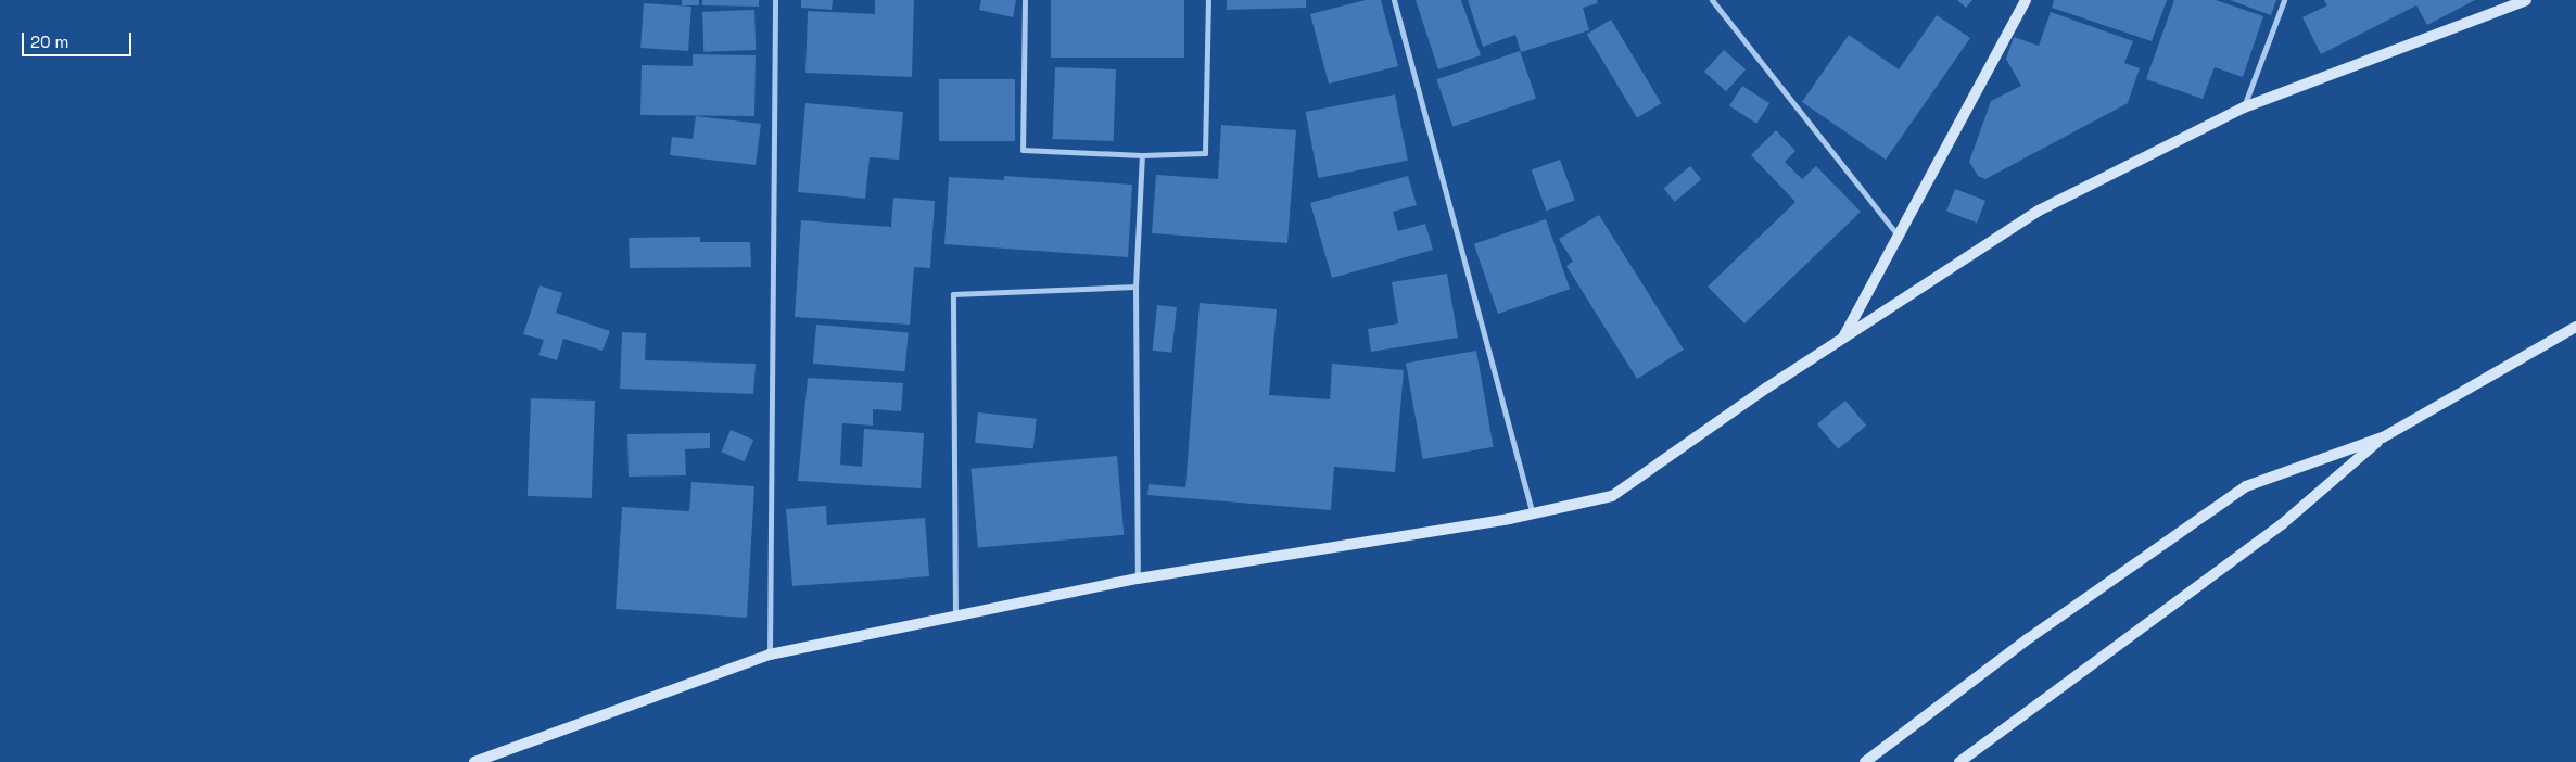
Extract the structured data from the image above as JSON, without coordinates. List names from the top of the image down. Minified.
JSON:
{"scale_bar":"20 m"}
